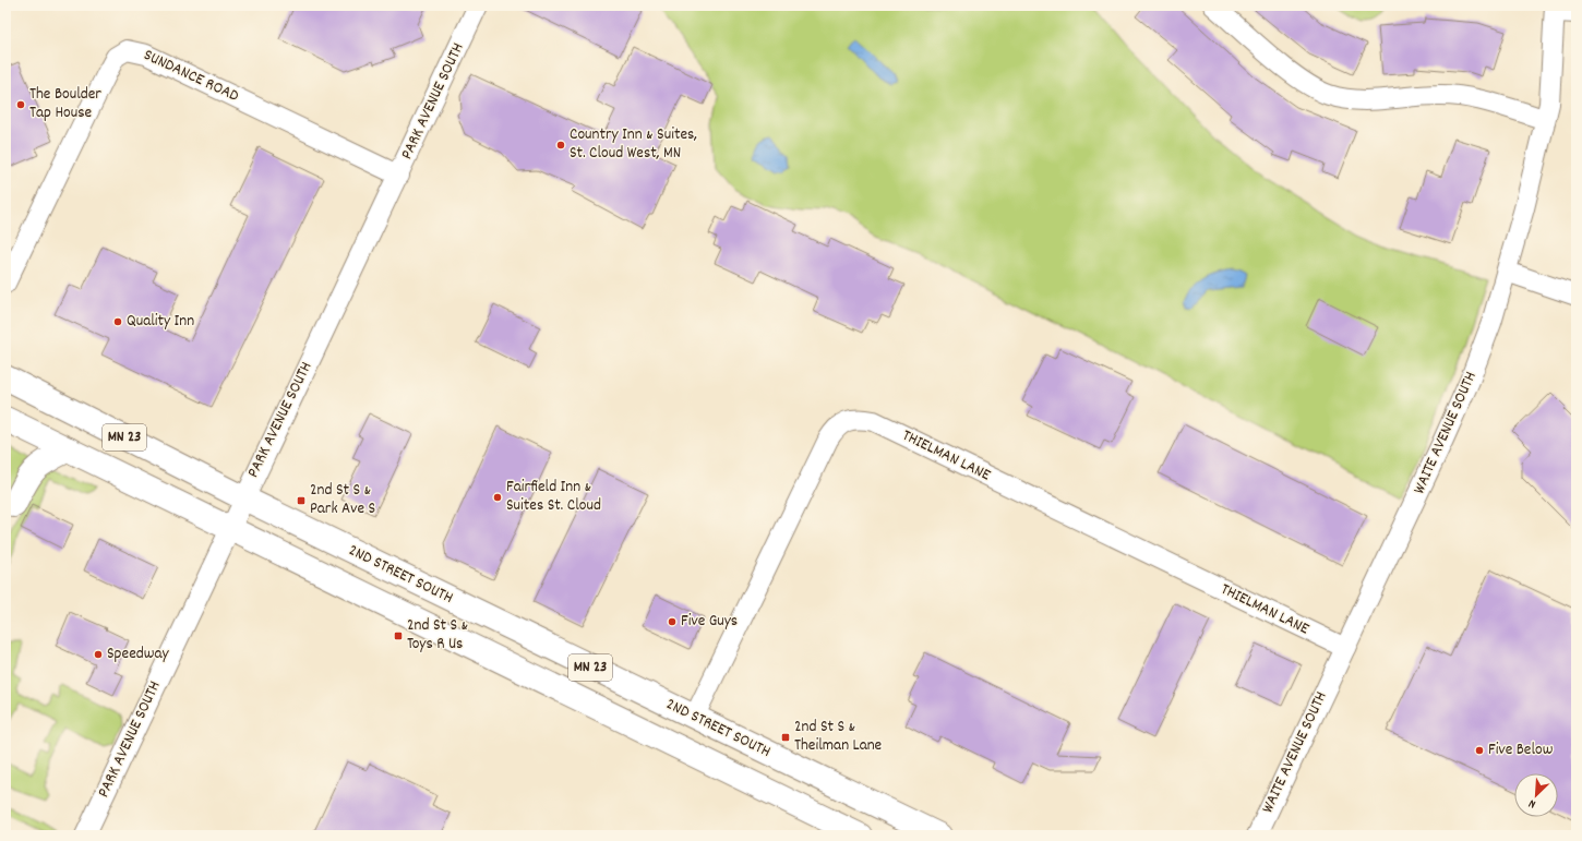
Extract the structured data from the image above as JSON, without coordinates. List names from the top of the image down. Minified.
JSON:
{"streets":{"highway":["MN 23","2ND STREET SOUTH"],"street":["SUNDANCE ROAD","PARK AVENUE SOUTH","WAITE AVENUE SOUTH","THIELMAN LANE"]},"crossings":[["SUNDANCE ROAD","PARK AVENUE SOUTH"],["PARK AVENUE SOUTH","2ND STREET SOUTH"],["WAITE AVENUE SOUTH","THIELMAN LANE"],["THIELMAN LANE","2ND STREET SOUTH"]],"places":{"other":["The Boulder Tap House","Country Inn & Suites, St. Cloud West, MN","Quality Inn","Fairfield Inn & Suites St. Cloud","Five Guys","Speedway","Five Below"],"transit":["2nd St S & Park Ave S","2nd St S & Toys R Us","2nd St S & Theilman Lane"]},"north":"bottom left"}
